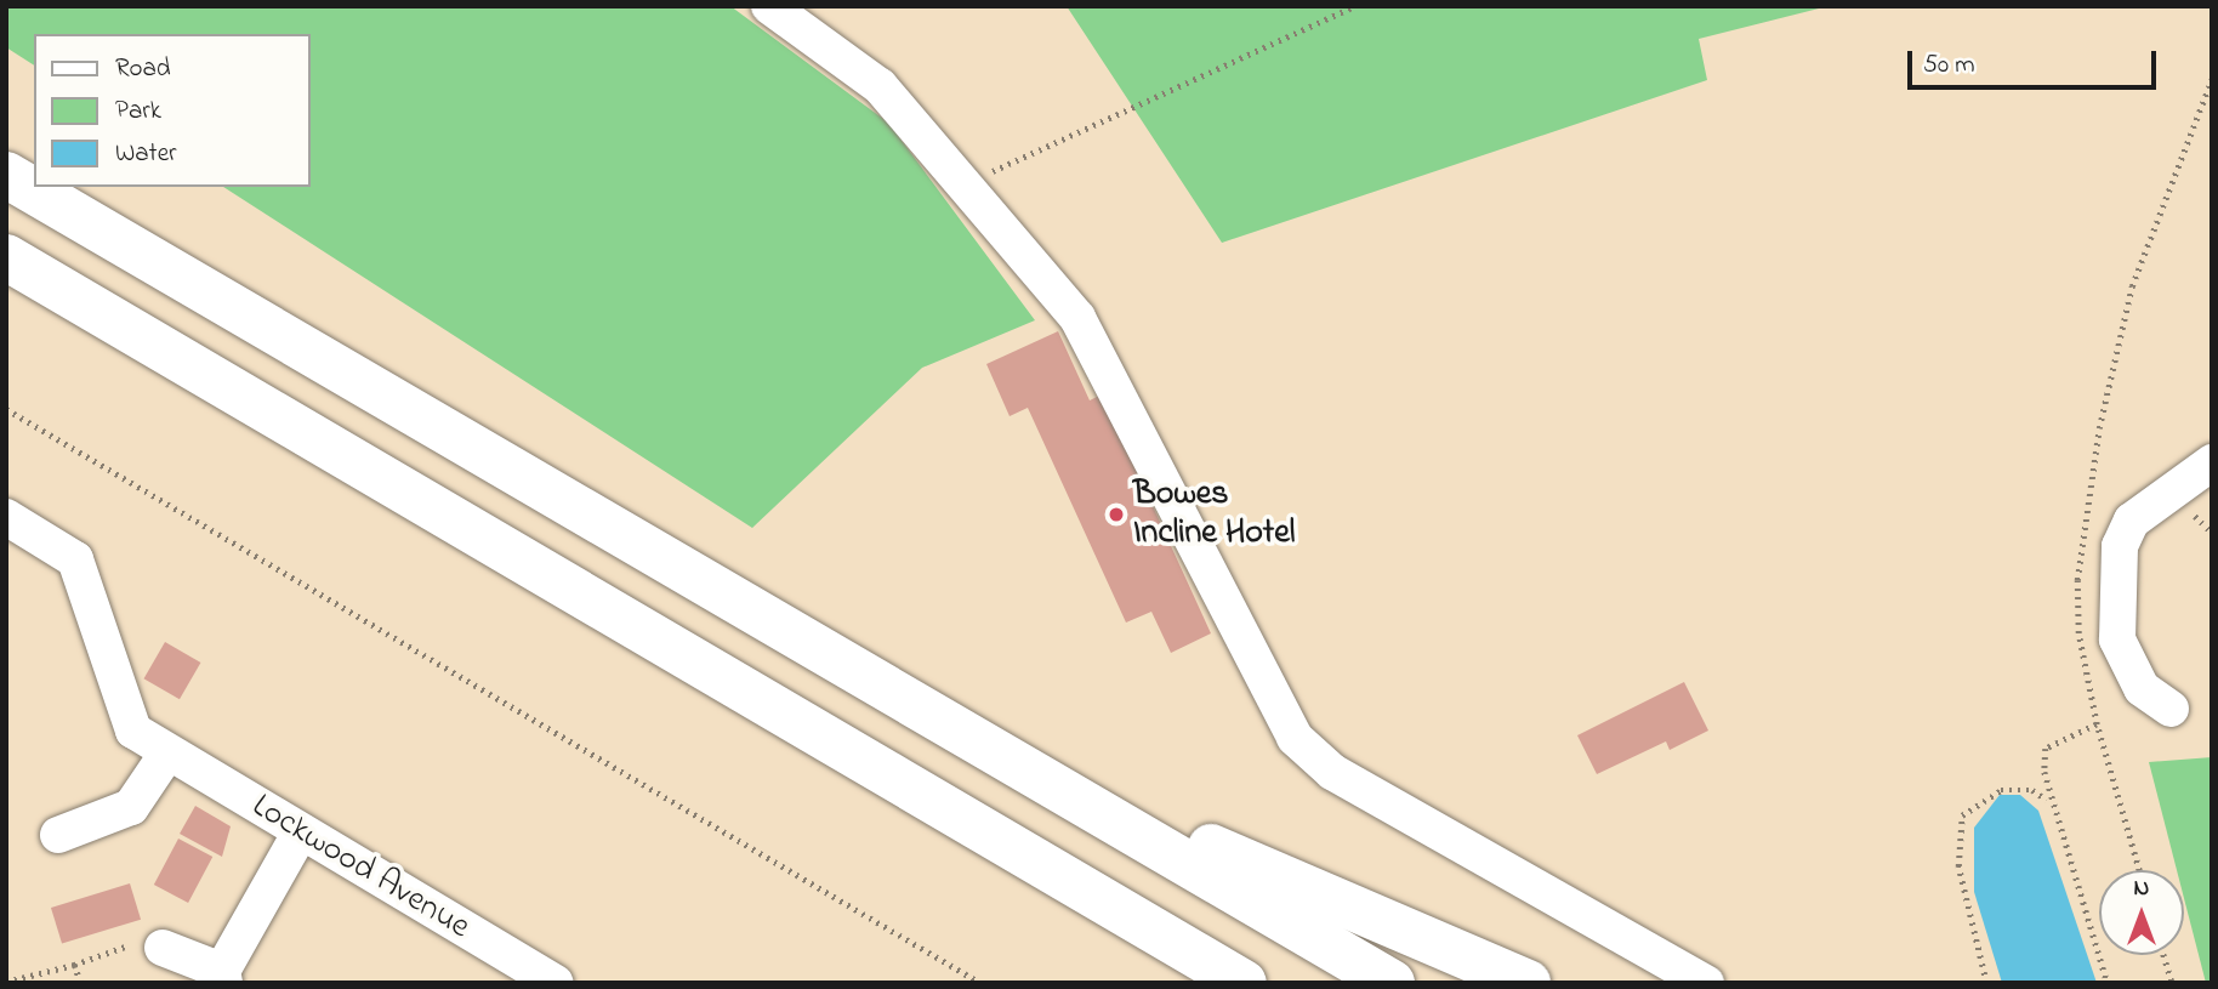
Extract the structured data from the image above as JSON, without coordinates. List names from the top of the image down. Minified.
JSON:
{"streets":{"street":["Lockwood Avenue"]},"places":["Bowes Incline Hotel"],"legend":["Road","Park","Water"],"scale_bar":"50 m","north":"top"}
